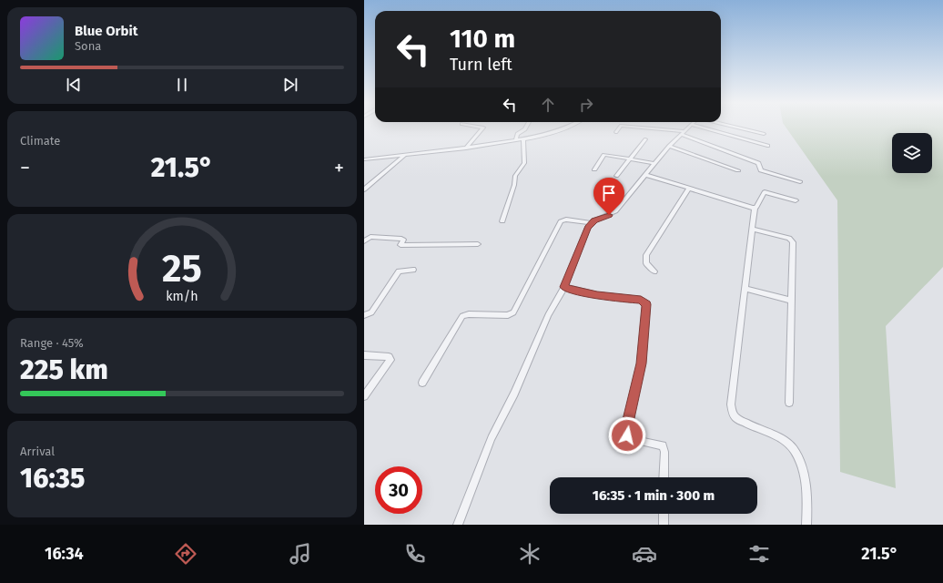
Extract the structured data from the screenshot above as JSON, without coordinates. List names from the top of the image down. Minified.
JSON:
{"page":{"turn":["110 m","Turn left"],"song":["Blue Orbit","Sona"],"tile":["Climate",["Range · 45%","225 km"],["Arrival","16:35"]],"heat":["−","21.5°","+"],"limit":"30","trip":"16:35 · 1 min · 300 m","tabs":["16:34","21.5°"],"gauge":["25","km/h"]}}
